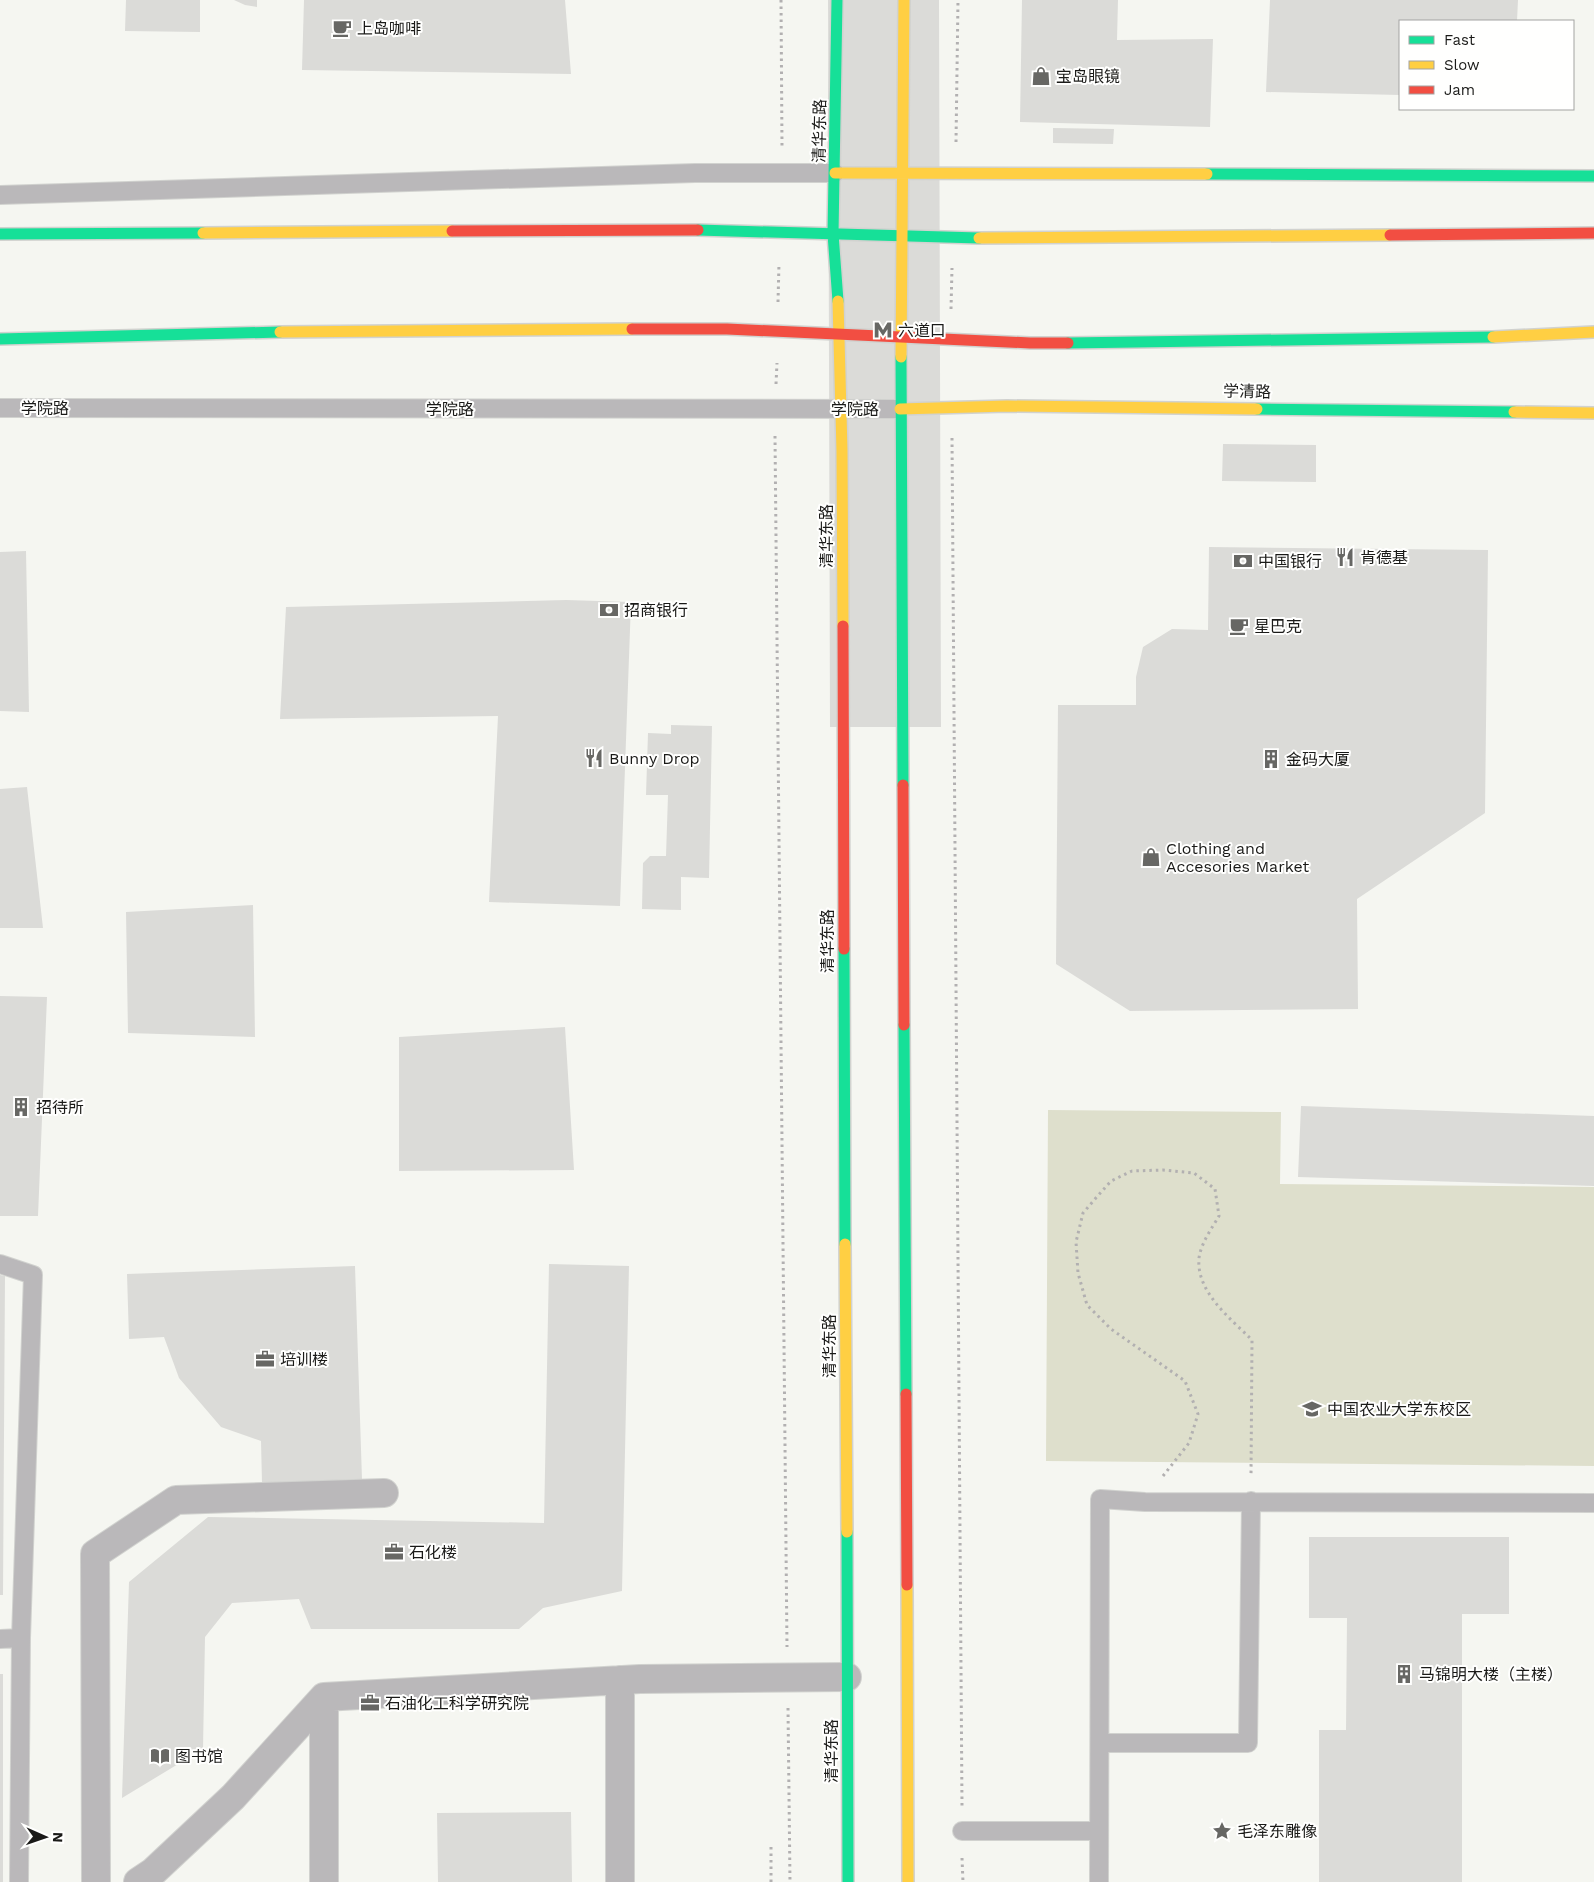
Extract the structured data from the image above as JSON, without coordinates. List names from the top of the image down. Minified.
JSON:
{"streets":{"main road":["清华东路","学清路"],"lane":["学院路"]},"crossings":[["清华东路","学院路"],["学清路","学院路"]],"places":{"cafe":["上岛咖啡","星巴克"],"shop":["宝岛眼镜","Clothing and Accesories Market"],"metro station":["六道口"],"restaurant":["肯德基","Bunny Drop"],"bank":["中国银行","招商银行"],"building":["金码大厦","招待所","马锦明大楼（主楼）"],"office":["培训楼","石化楼","石油化工科学研究院"],"school or university":["中国农业大学东校区"],"library":["图书馆"],"place":["毛泽东雕像"]},"legend":["Fast","Slow","Jam"],"north":"right"}
